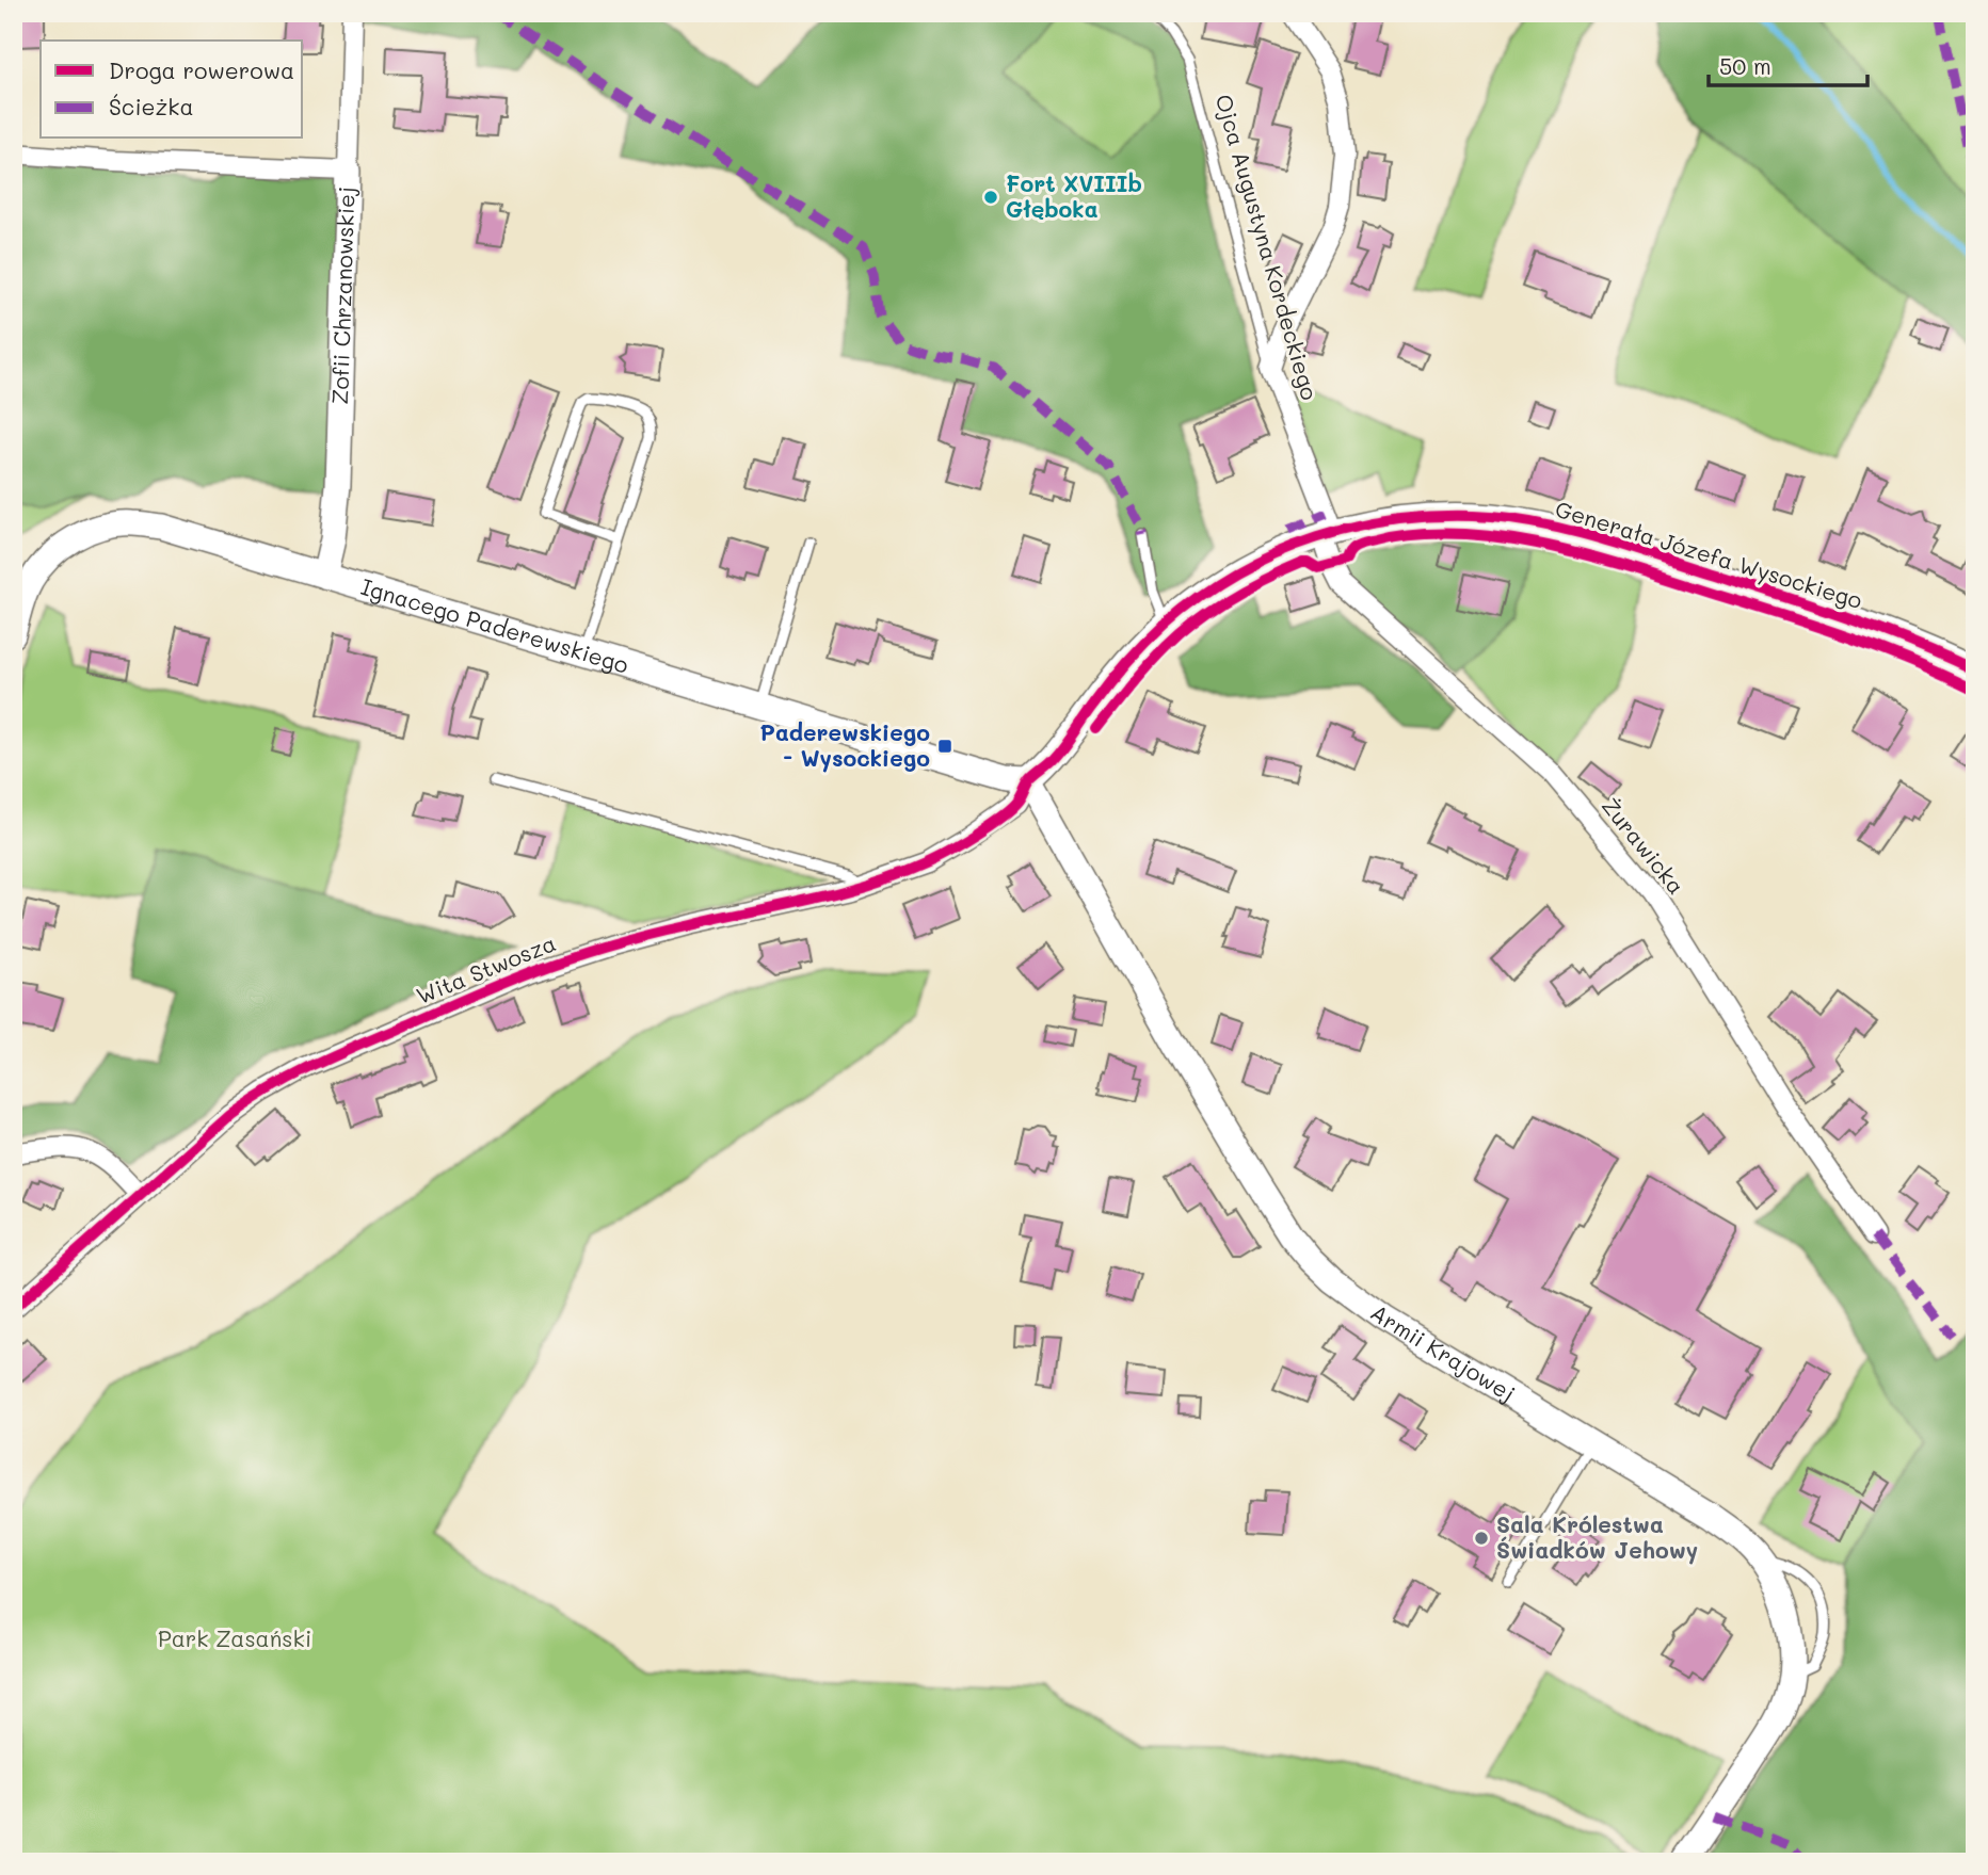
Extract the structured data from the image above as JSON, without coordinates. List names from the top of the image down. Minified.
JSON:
{"streets":{"street":["Ojca Augustyna Kordeckiego","Zofii Chrzanowskiej","Generała Józefa Wysockiego","Ignacego Paderewskiego","Żurawicka","Wita Stwosza","Armii Krajowej"]},"crossings":[["Ojca Augustyna Kordeckiego","Generała Józefa Wysockiego"],["Ojca Augustyna Kordeckiego","Żurawicka"],["Zofii Chrzanowskiej","Ignacego Paderewskiego"],["Generała Józefa Wysockiego","Ignacego Paderewskiego"],["Generała Józefa Wysockiego","Żurawicka"],["Generała Józefa Wysockiego","Wita Stwosza"],["Generała Józefa Wysockiego","Armii Krajowej"],["Ignacego Paderewskiego","Wita Stwosza"],["Ignacego Paderewskiego","Armii Krajowej"],["Wita Stwosza","Armii Krajowej"]],"parks":["Park Zasański"],"places":{"other":["Fort XVIIIb Głęboka","Sala Królestwa Świadków Jehowy"],"transit":["Paderewskiego - Wysockiego"]},"legend":["Droga rowerowa","Ścieżka"],"scale_bar":"50 m"}
